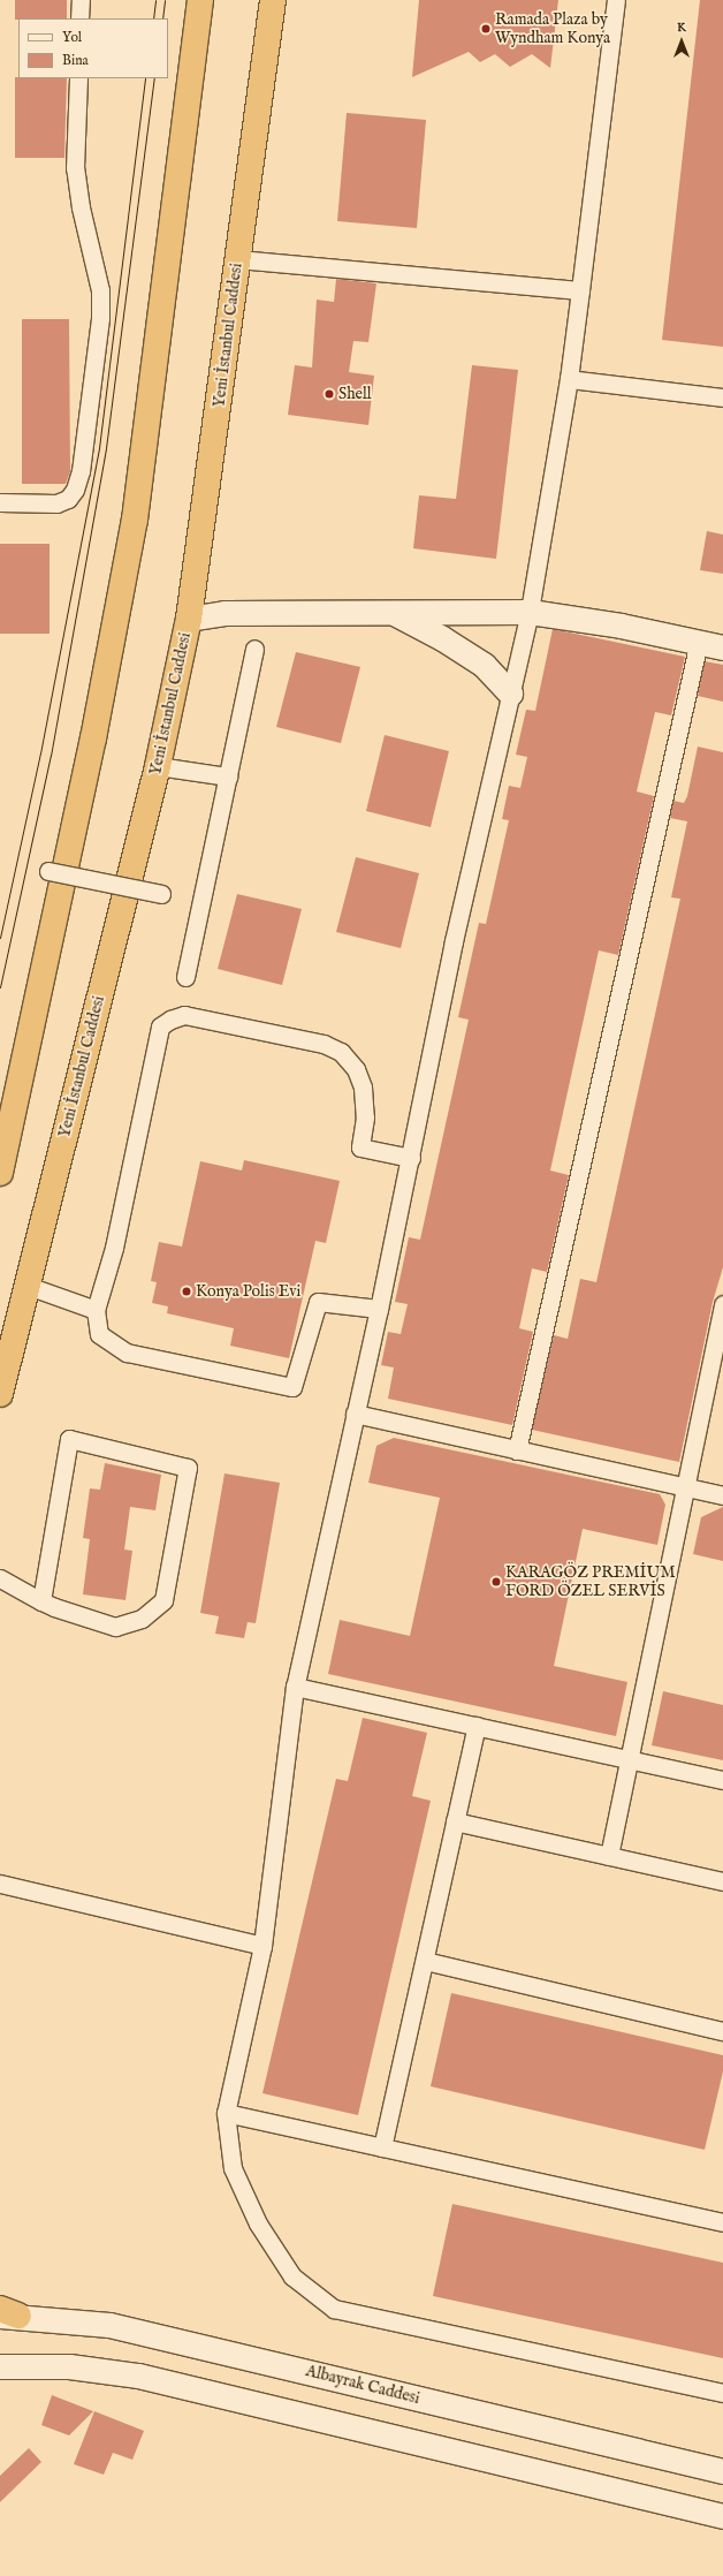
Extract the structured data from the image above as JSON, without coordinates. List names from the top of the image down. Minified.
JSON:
{"streets":{"highway":["Yeni İstanbul Caddesi"],"main road":["Albayrak Caddesi"]},"places":["Ramada Plaza by Wyndham Konya","Shell","Konya Polis Evi","KARAGÖZ PREMİUM FORD ÖZEL SERVİS"],"legend":["Yol","Bina"],"north":"top"}
